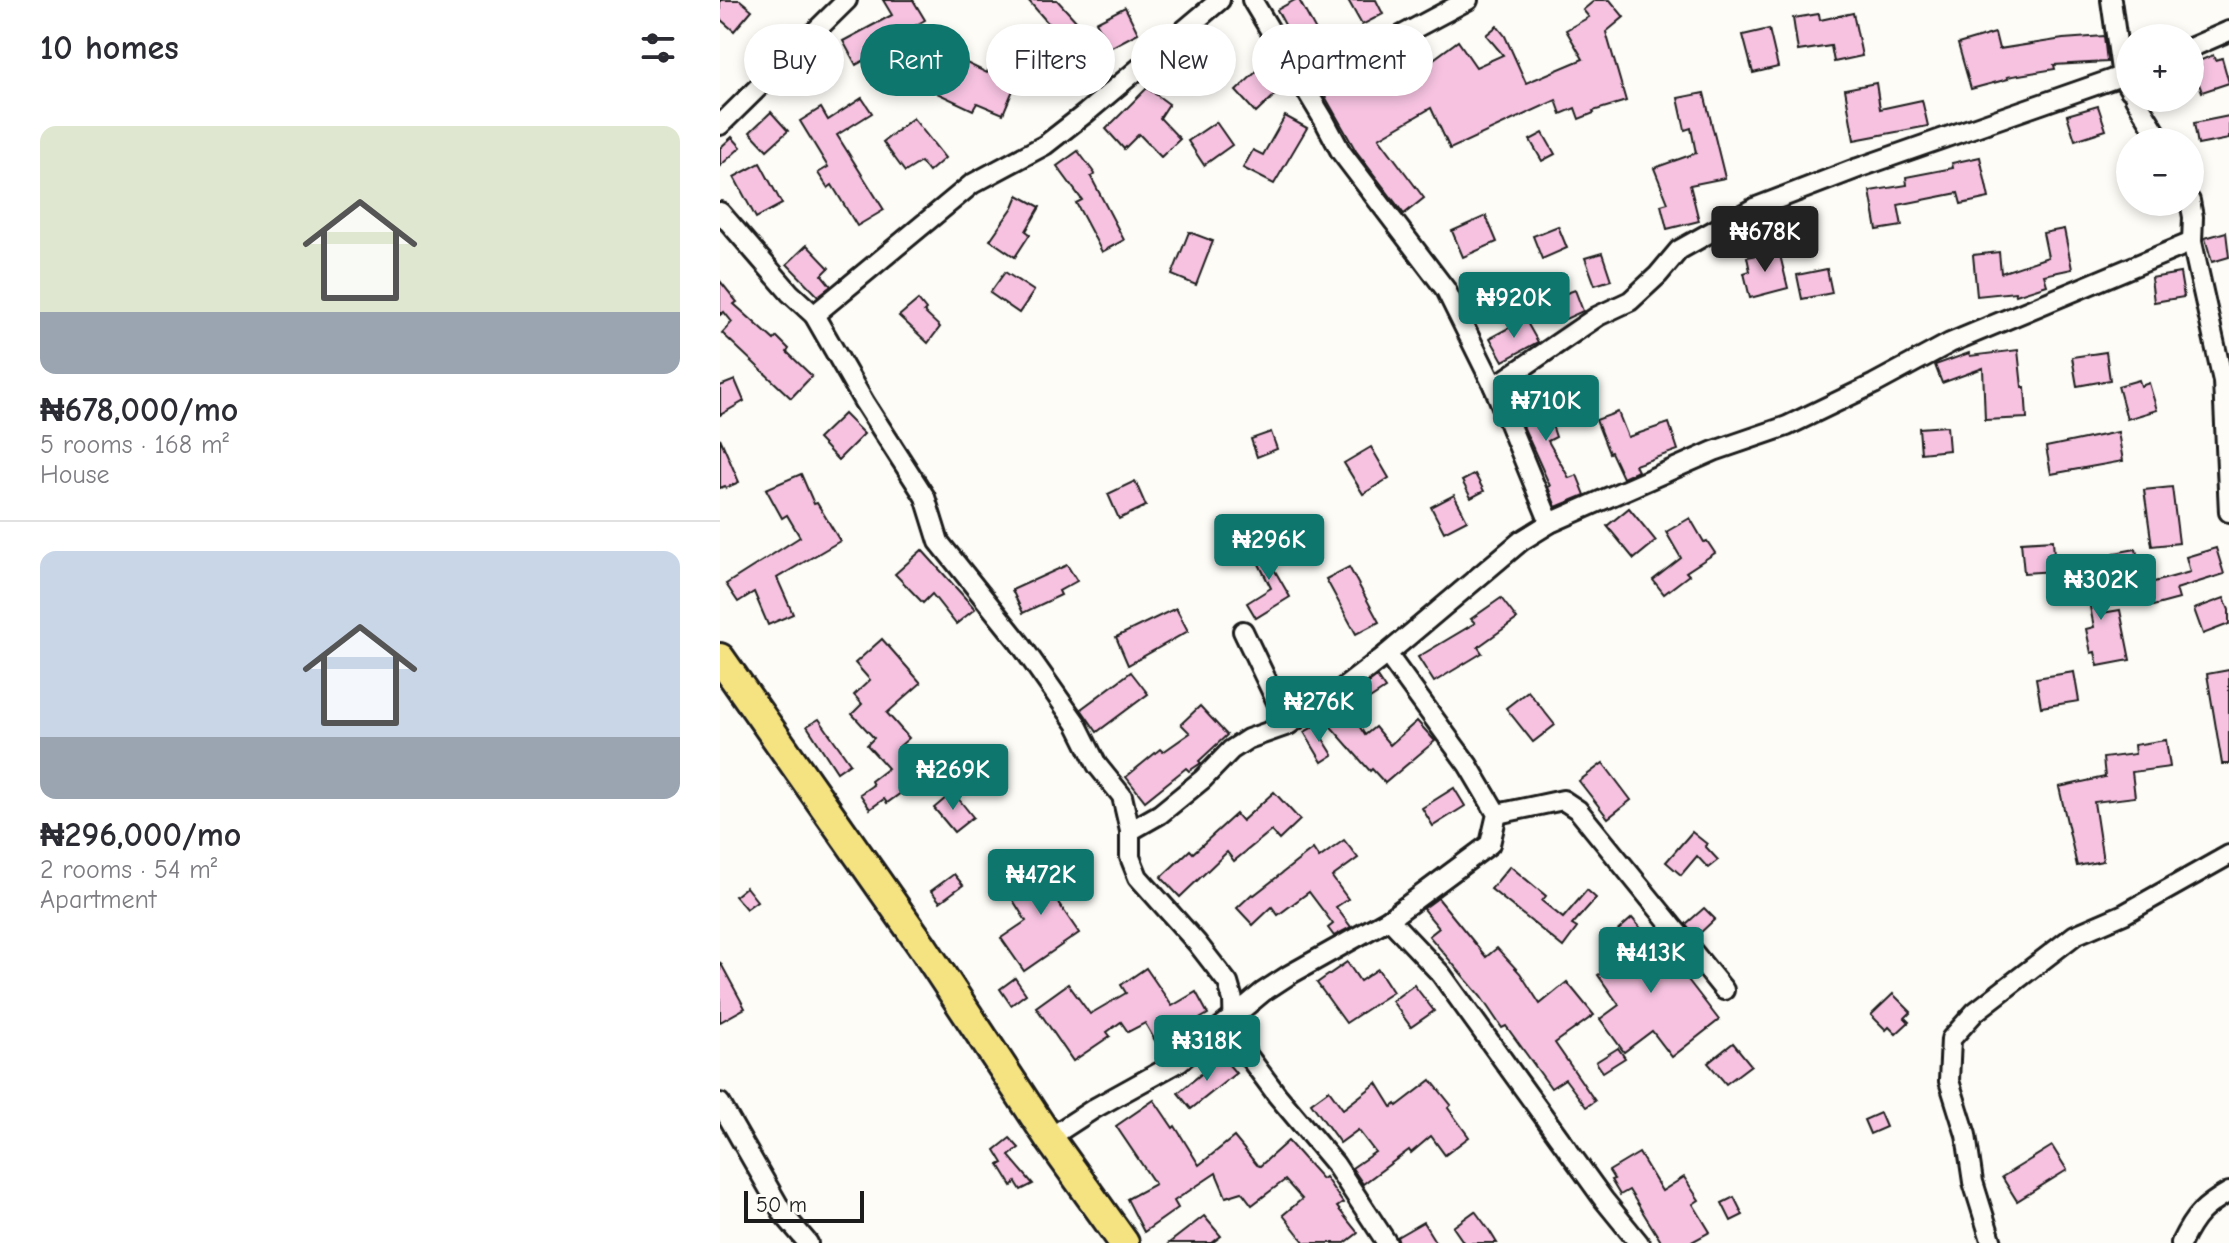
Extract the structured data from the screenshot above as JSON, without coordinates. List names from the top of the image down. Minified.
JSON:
{"scale_bar":"50 m","page":{"heading":"10 homes","map_buttons":["+","−"],"chip":["Buy","Rent","Filters","New","Apartment"],"list":[{"name":"₦678,000/mo","note":"5 rooms · 168 m² · House"},{"name":"₦296,000/mo","note":"2 rooms · 54 m² · Apartment"}],"price":["₦678K","₦920K","₦710K","₦296K","₦302K","₦276K","₦269K","₦472K","₦413K","₦318K"],"scale":"50 m"}}
